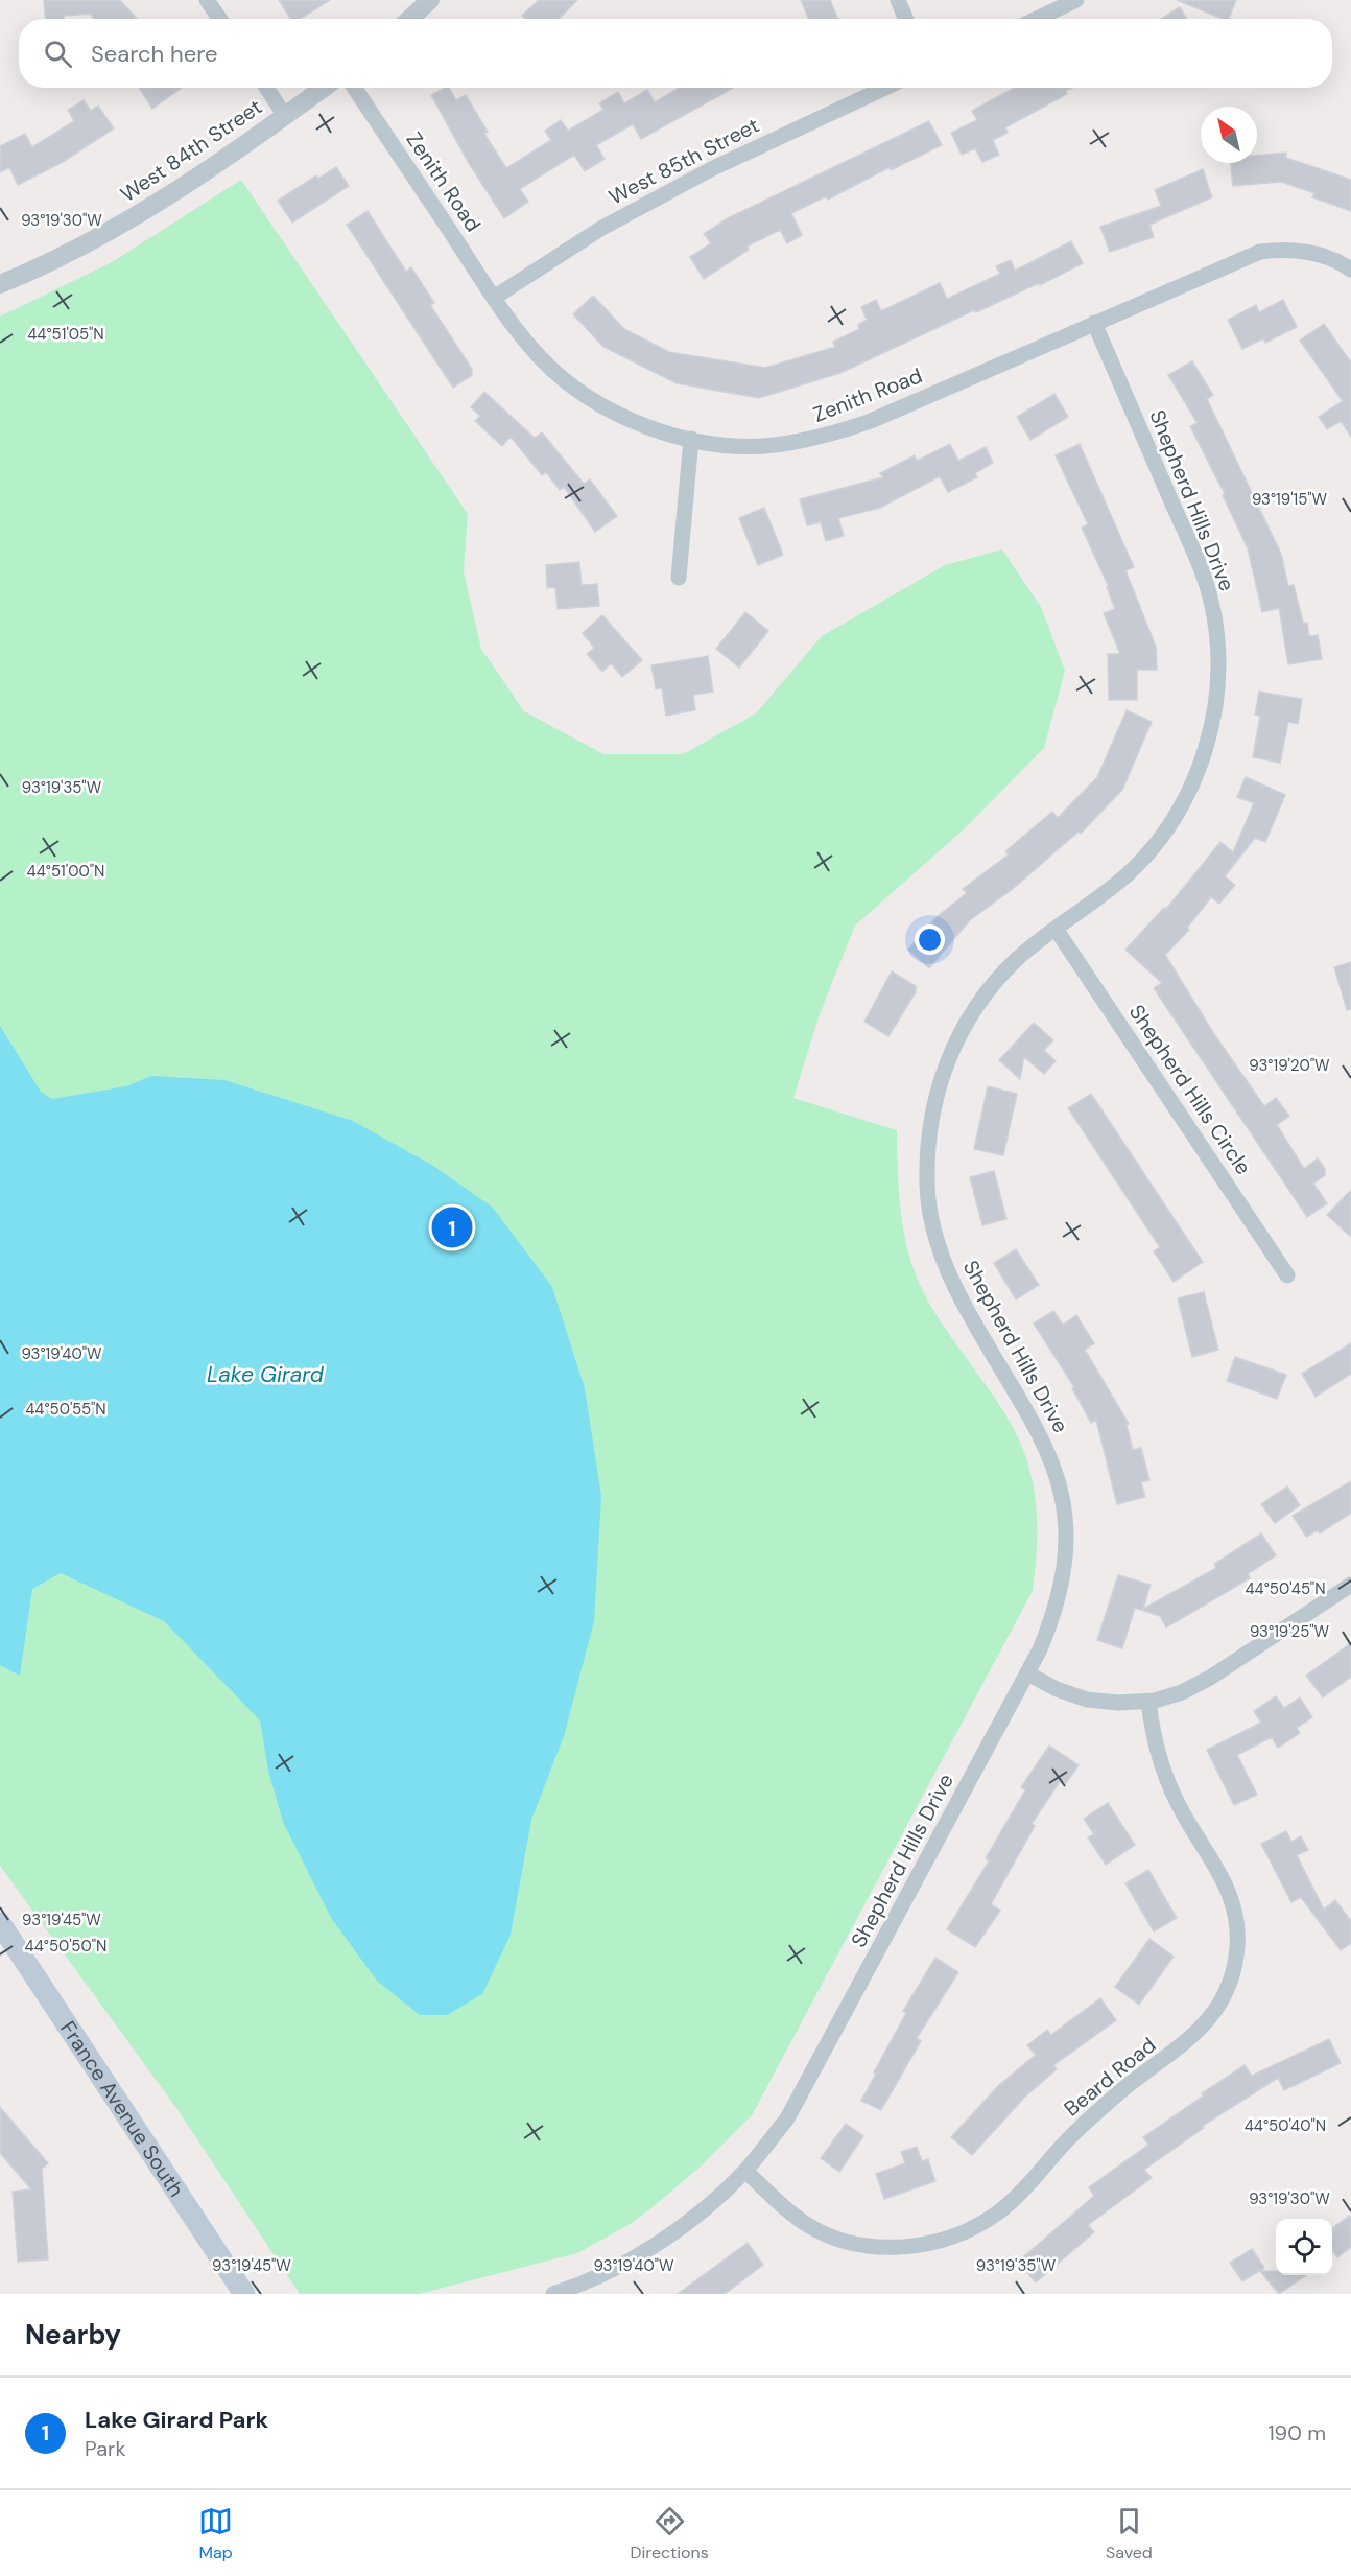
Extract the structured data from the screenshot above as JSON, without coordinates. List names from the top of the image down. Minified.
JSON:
{"streets":{"main road":["France Avenue South"],"street":["West 84th Street","West 85th Street","Zenith Road","Shepherd Hills Drive","Shepherd Hills Circle","Beard Road"]},"crossings":[["West 85th Street","Zenith Road"],["Zenith Road","Shepherd Hills Drive"],["Shepherd Hills Drive","Shepherd Hills Circle"],["Shepherd Hills Drive","Beard Road"]],"water":["Lake Girard"],"north":"top left","page":{"search":"Search here","pins":"1","heading":"Nearby","list":[{"mark":"1","name":"Lake Girard Park","note":"Park","value":"190 m"}],"nav":["Map","Directions","Saved"]},"coordinates":["93°19'30\"W","44°51'05\"N","93°19'15\"W","93°19'35\"W","44°51'00\"N","93°19'20\"W","93°19'40\"W","44°50'55\"N","44°50'45\"N","93°19'25\"W","93°19'45\"W","44°50'50\"N","44°50'40\"N"]}
